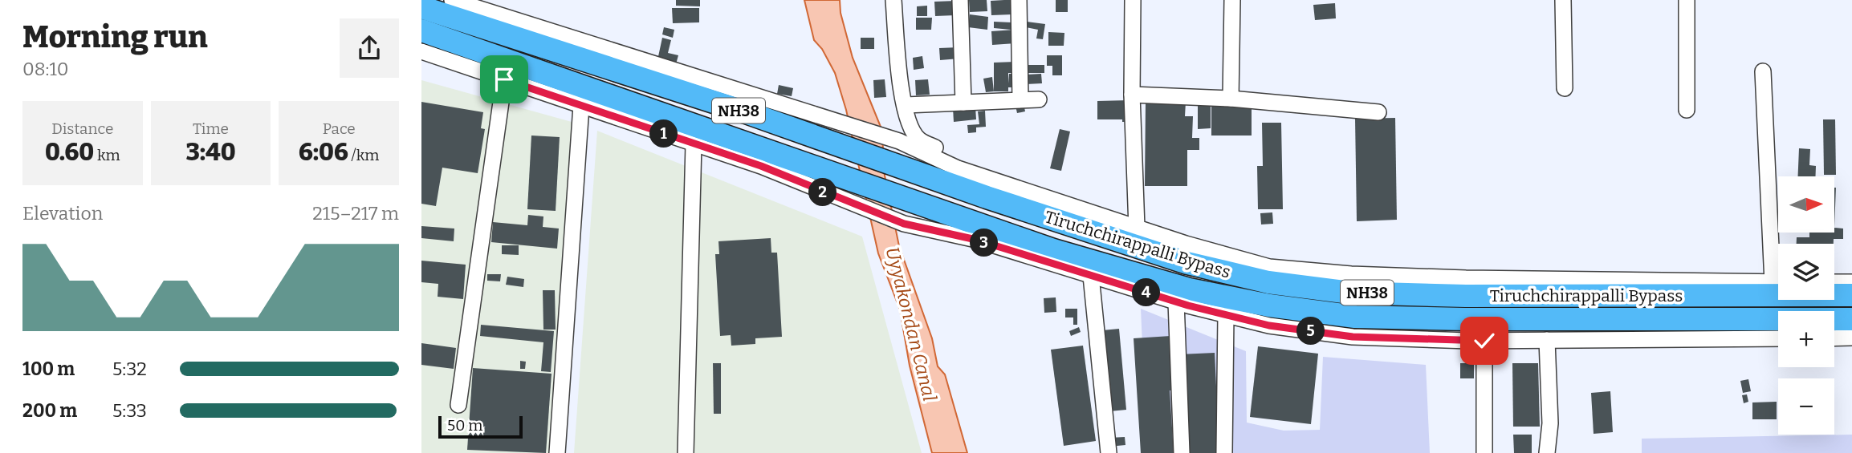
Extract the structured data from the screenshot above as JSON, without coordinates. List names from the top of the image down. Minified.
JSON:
{"streets":{"highway":["NH38","Tiruchchirappalli Bypass"]},"crossings":[["NH38","Tiruchchirappalli Bypass"]],"water":["Uyyakondan Canal"],"scale_bar":"50 m","north":"right","page":{"heading":["Morning run","08:10"],"stats":[["Distance","0.60 km"],["Time","3:40"],["Pace","6:06 /km"]],"pins":["1","2","3","4","5"],"map_buttons":["+","−"],"chart":["Elevation","215–217 m"],"list":[{"name":"100 m","note":"5:32"},{"name":"200 m","note":"5:33"}],"scale":"50 m"}}
